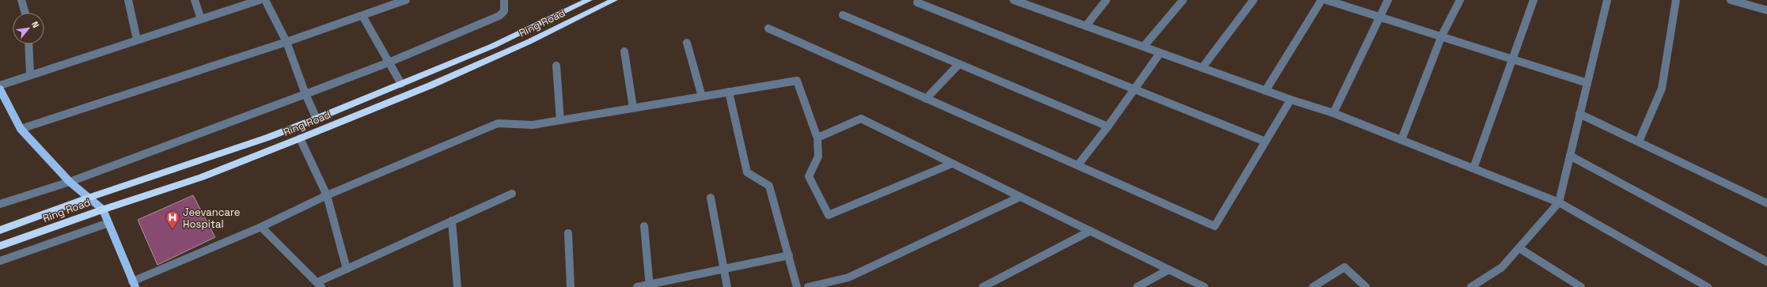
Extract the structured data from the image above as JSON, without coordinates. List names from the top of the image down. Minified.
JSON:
{"streets":{"highway":["Ring Road"]},"places":{"hospital":["Jeevancare Hospital"]},"north":"top right"}
